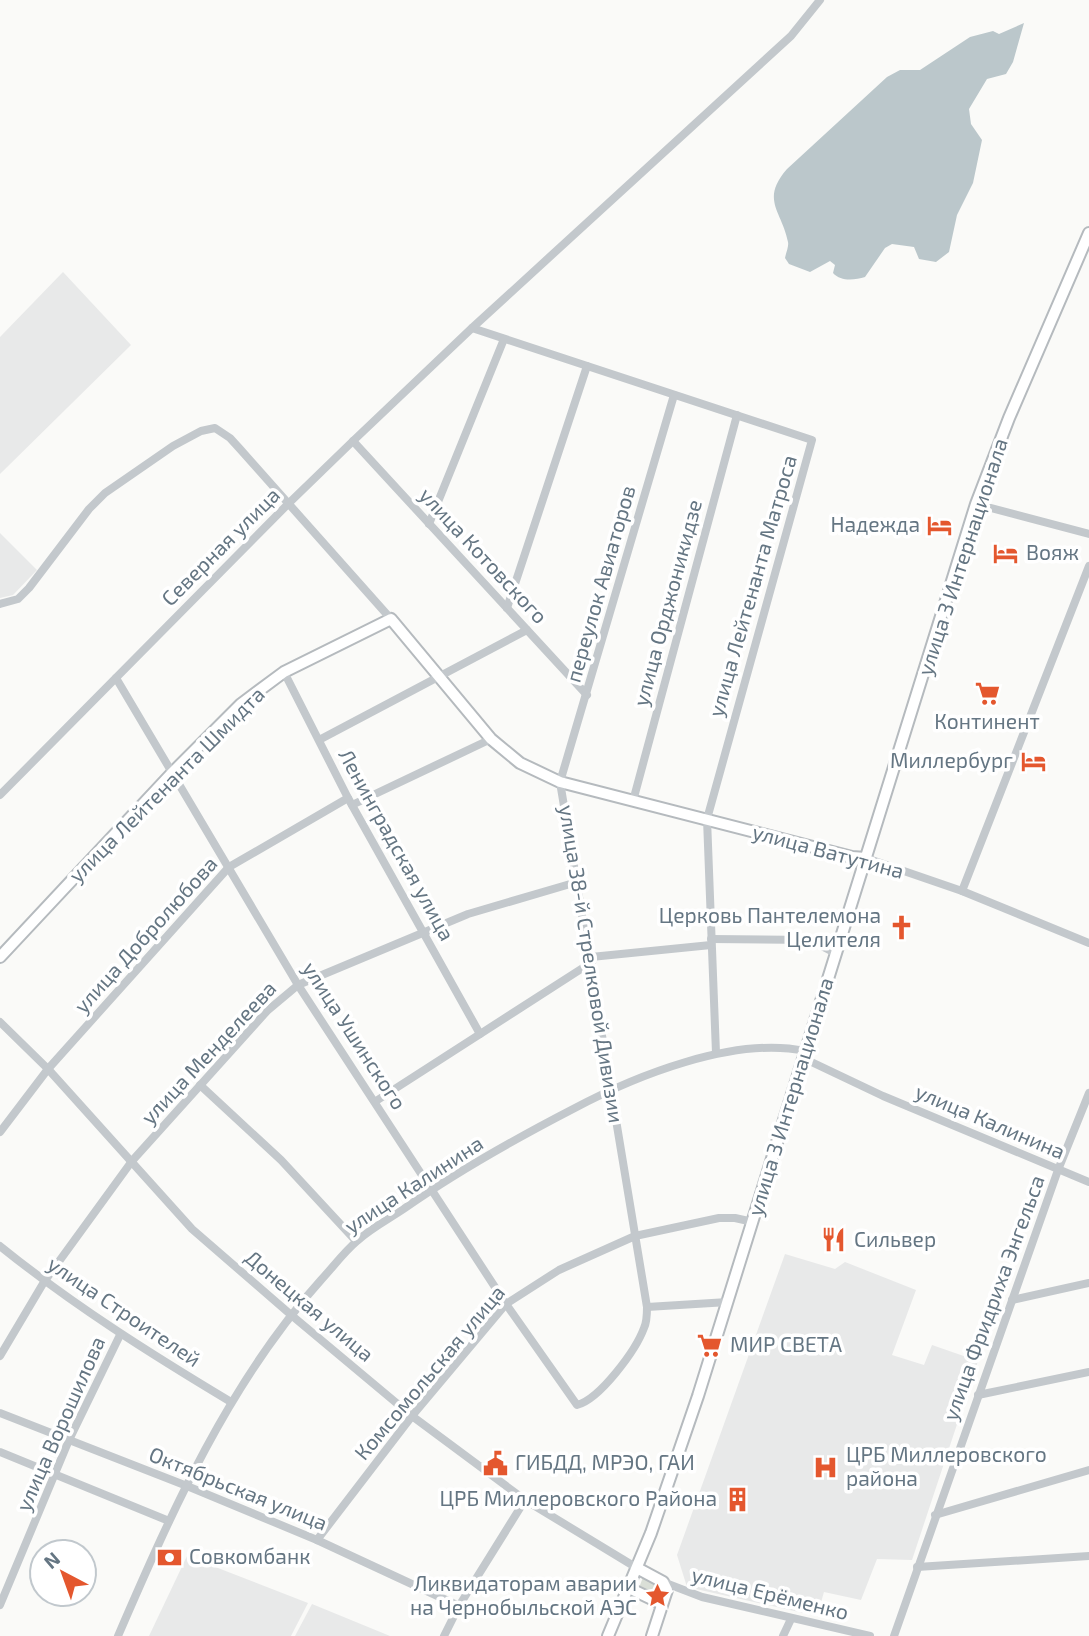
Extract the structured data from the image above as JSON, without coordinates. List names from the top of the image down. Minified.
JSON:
{"streets":{"main road":["улица 3 Интернационала","улица Лейтенанта Шмидта","улица Ватутина","улица 38-й Стрелковой Дивизии"],"street":["Северная улица","улица Котовского","переулок Авиаторов","улица Лейтенанта Матроса","улица Орджоникидзе","Ленинградская улица","улица Добролюбова","улица Ушинского","улица Менделеева","улица Калинина","улица Фридриха Энгельса","Донецкая улица","улица Строителей","Комсомольская улица","улица Ворошилова","Октябрьская улица","улица Ерёменко"]},"crossings":[["Северная улица","улица Котовского"],["Северная улица","улица Лейтенанта Матроса"],["Северная улица","улица 38-й Стрелковой Дивизии"],["Северная улица","улица Ушинского"],["улица Котовского","переулок Авиаторов"],["улица 3 Интернационала","улица Ватутина"],["улица 3 Интернационала","улица Калинина"],["улица 3 Интернационала","Донецкая улица"],["улица 3 Интернационала","Комсомольская улица"],["переулок Авиаторов","улица Лейтенанта Матроса"],["переулок Авиаторов","улица Ватутина"],["переулок Авиаторов","улица 38-й Стрелковой Дивизии"],["улица Лейтенанта Матроса","улица Орджоникидзе"],["улица Лейтенанта Матроса","улица Ватутина"],["улица Лейтенанта Матроса","улица Калинина"],["улица Орджоникидзе","улица Ватутина"],["улица Лейтенанта Шмидта","Ленинградская улица"],["улица Лейтенанта Шмидта","улица 38-й Стрелковой Дивизии"],["улица Лейтенанта Шмидта","улица Ушинского"],["Ленинградская улица","улица Добролюбова"],["Ленинградская улица","улица Менделеева"],["улица Ватутина","улица 38-й Стрелковой Дивизии"],["улица Добролюбова","улица 38-й Стрелковой Дивизии"],["улица Добролюбова","улица Ушинского"],["улица Добролюбова","Донецкая улица"],["улица 38-й Стрелковой Дивизии","улица Ушинского"],["улица 38-й Стрелковой Дивизии","улица Менделеева"],["улица 38-й Стрелковой Дивизии","улица Калинина"],["улица 38-й Стрелковой Дивизии","Комсомольская улица"],["улица Ушинского","улица Менделеева"],["улица Ушинского","улица Калинина"],["улица Ушинского","Комсомольская улица"],["улица Менделеева","Донецкая улица"],["улица Менделеева","улица Строителей"],["улица Калинина","улица Фридриха Энгельса"],["улица Калинина","Донецкая улица"],["улица Калинина","улица Строителей"],["улица Калинина","Октябрьская улица"],["Донецкая улица","Комсомольская улица"],["улица Строителей","улица Ворошилова"],["Комсомольская улица","Октябрьская улица"],["улица Ворошилова","Октябрьская улица"]],"places":{"hotel":["Надежда","Вояж","Миллербург"],"supermarket":["Континент","МИР СВЕТА"],"church":["Церковь Пантелемона Целителя"],"restaurant":["Сильвер"],"public building":["ГИБДД, МРЭО, ГАИ"],"hospital":["ЦРБ Миллеровского района"],"building":["ЦРБ Миллеровского Района"],"bank":["Совкомбанк"],"place":["Ликвидаторам аварии на Чернобыльской АЭС"]},"north":"top left"}
